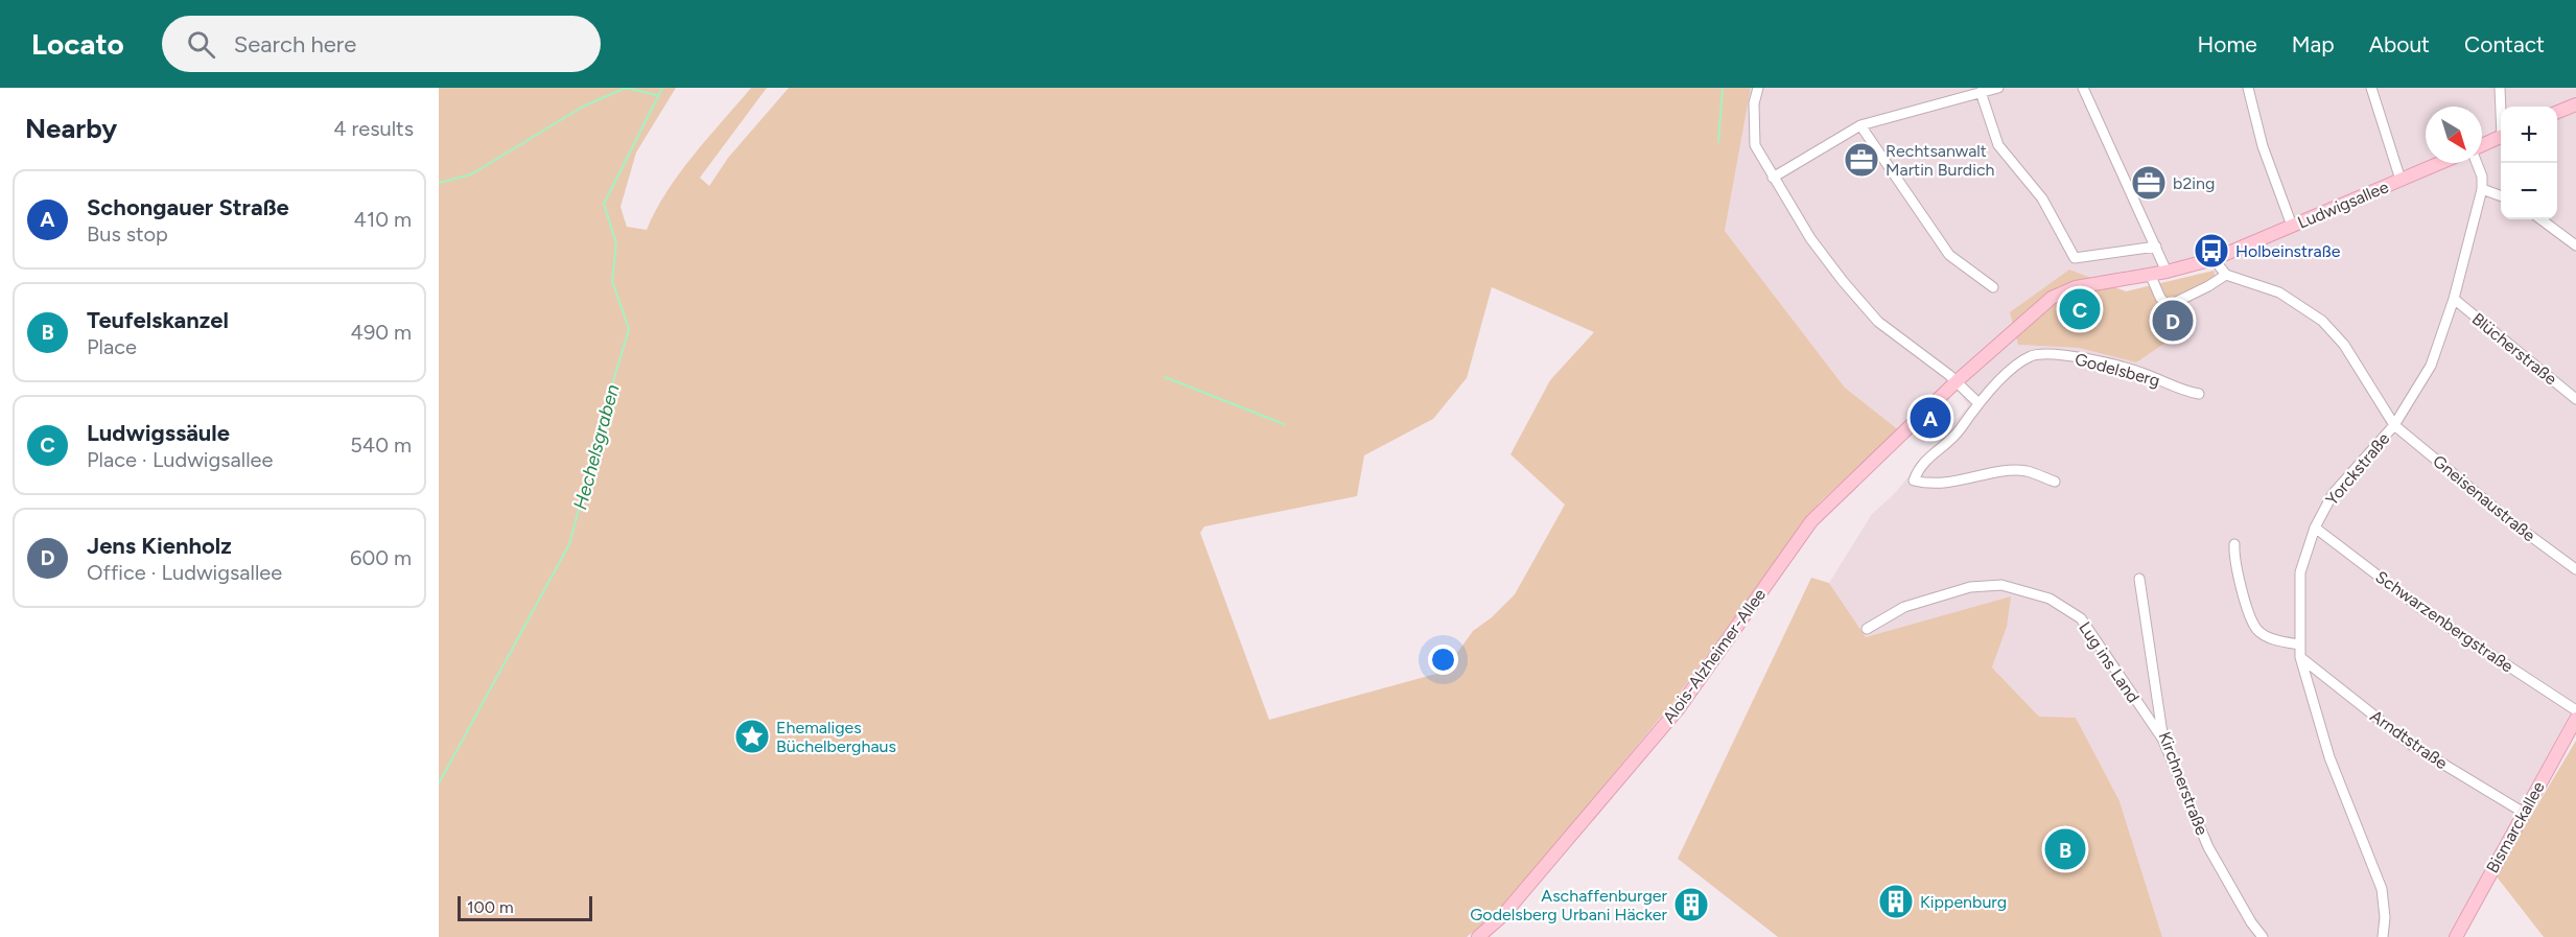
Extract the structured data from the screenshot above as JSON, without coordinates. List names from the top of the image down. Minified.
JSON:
{"streets":{"street":["Ludwigsallee","Blücherstraße","Godelsberg","Yorckstraße","Gneisenaustraße","Schwarzenbergstraße","Alois-Alzheimer-Allee","Lug ins Land","Arndtstraße","Kirchnerstraße","Bismarckallee"]},"crossings":[["Ludwigsallee","Alois-Alzheimer-Allee"],["Blücherstraße","Yorckstraße"],["Yorckstraße","Gneisenaustraße"],["Yorckstraße","Schwarzenbergstraße"],["Yorckstraße","Arndtstraße"],["Lug ins Land","Kirchnerstraße"],["Arndtstraße","Bismarckallee"]],"water":["Hechelsgraben"],"places":{"office":["Rechtsanwalt Martin Burdich","b2ing"],"bus stop":["Holbeinstraße"],"place":["Ehemaliges Büchelberghaus"],"building":["Kippenburg","Aschaffenburger Godelsberg Urbani Häcker"]},"scale_bar":"100 m","north":"bottom right","page":{"header":"Locato","search":"Search here","nav":["Home","Map","About","Contact"],"heading":["Nearby","4 results"],"map_buttons":["+","−"],"list":[{"mark":"A","name":"Schongauer Straße","note":"Bus stop","value":"410 m"},{"mark":"B","name":"Teufelskanzel","note":"Place","value":"490 m"},{"mark":"C","name":"Ludwigssäule","note":"Place · Ludwigsallee","value":"540 m"},{"mark":"D","name":"Jens Kienholz","note":"Office · Ludwigsallee","value":"600 m"}],"pins":["C","D","A","B"],"scale":"100 m"}}
